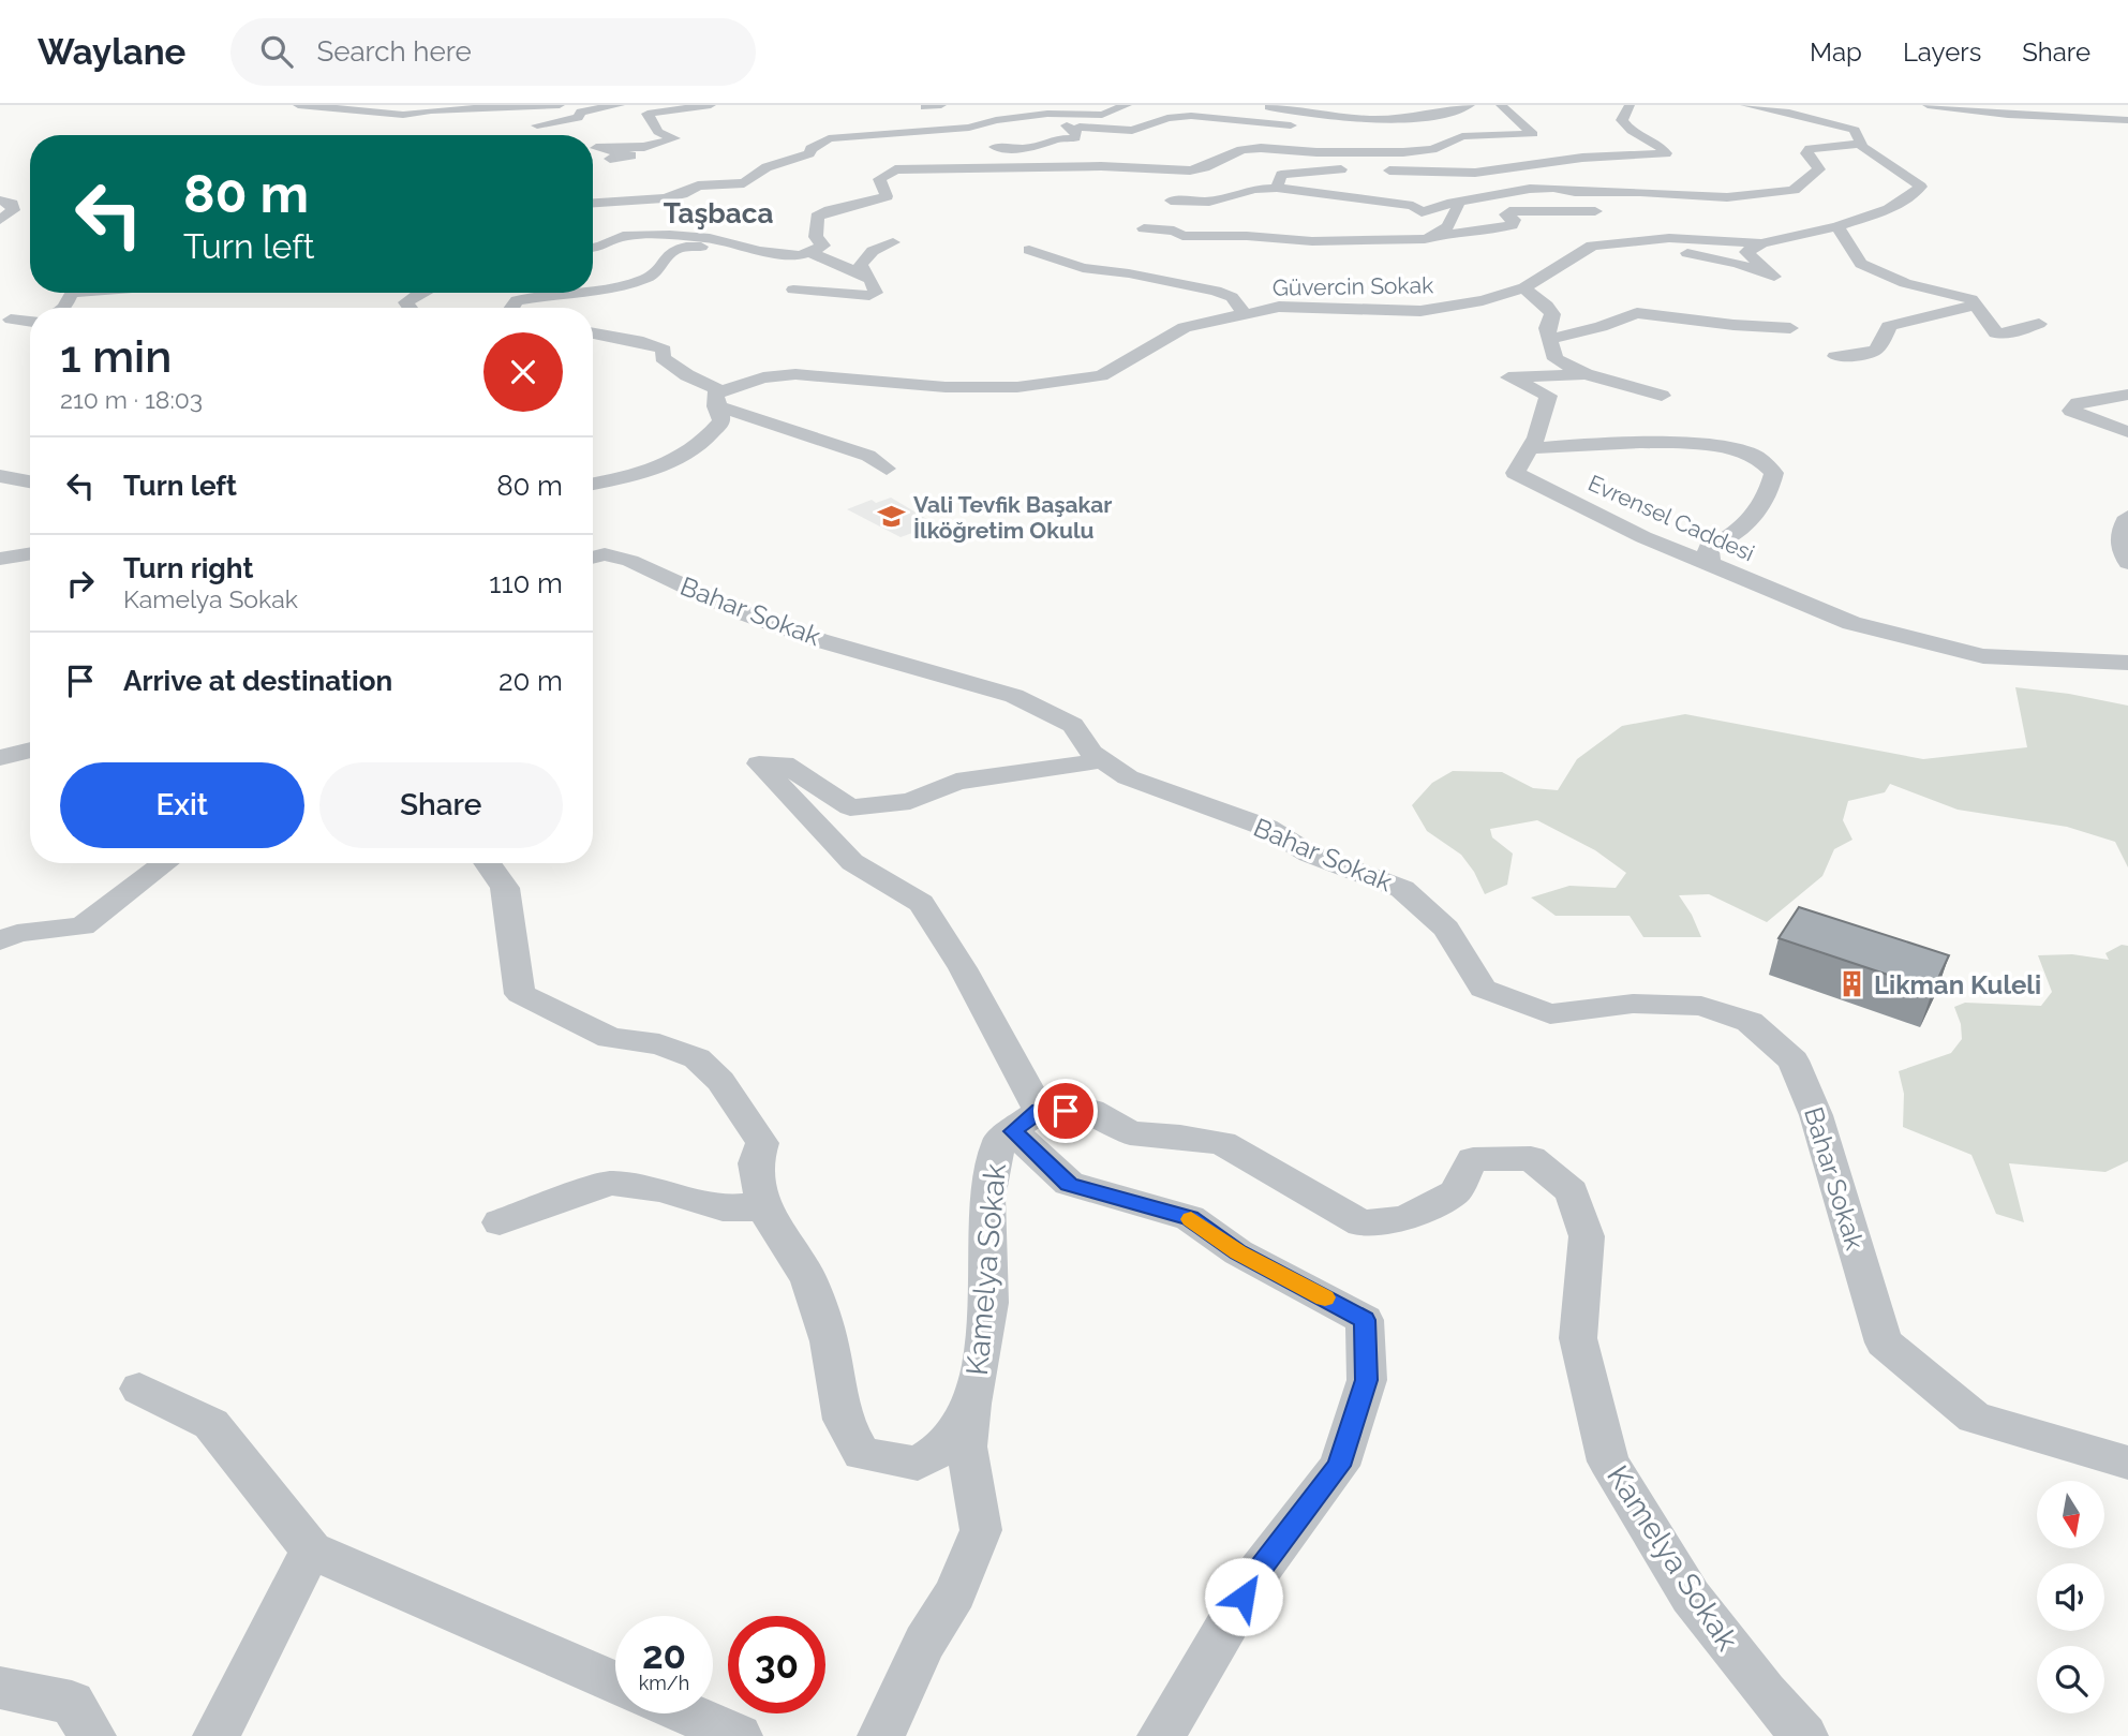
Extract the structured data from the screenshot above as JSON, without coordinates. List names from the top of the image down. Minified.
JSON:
{"streets":{"street":["Güvercin Sokak","Evrensel Caddesi","Bahar Sokak","Kamelya Sokak"]},"districts":["Taşbaca"],"places":{"school or university":["Vali Tevfik Başakar İlköğretim Okulu"],"building":["Likman Kuleli"]},"north":"bottom","page":{"header":"Waylane","search":"Search here","nav":["Map","Layers","Share"],"turn":["80 m","Turn left"],"heading":["1 min","210 m · 18:03"],"list":[{"name":"Turn left","value":"80 m"},{"name":"Turn right","note":"Kamelya Sokak","value":"110 m"},{"name":"Arrive at destination","value":"20 m"}],"buttons":["Exit","Share"],"speed":"20 km/h","limit":"30"}}
